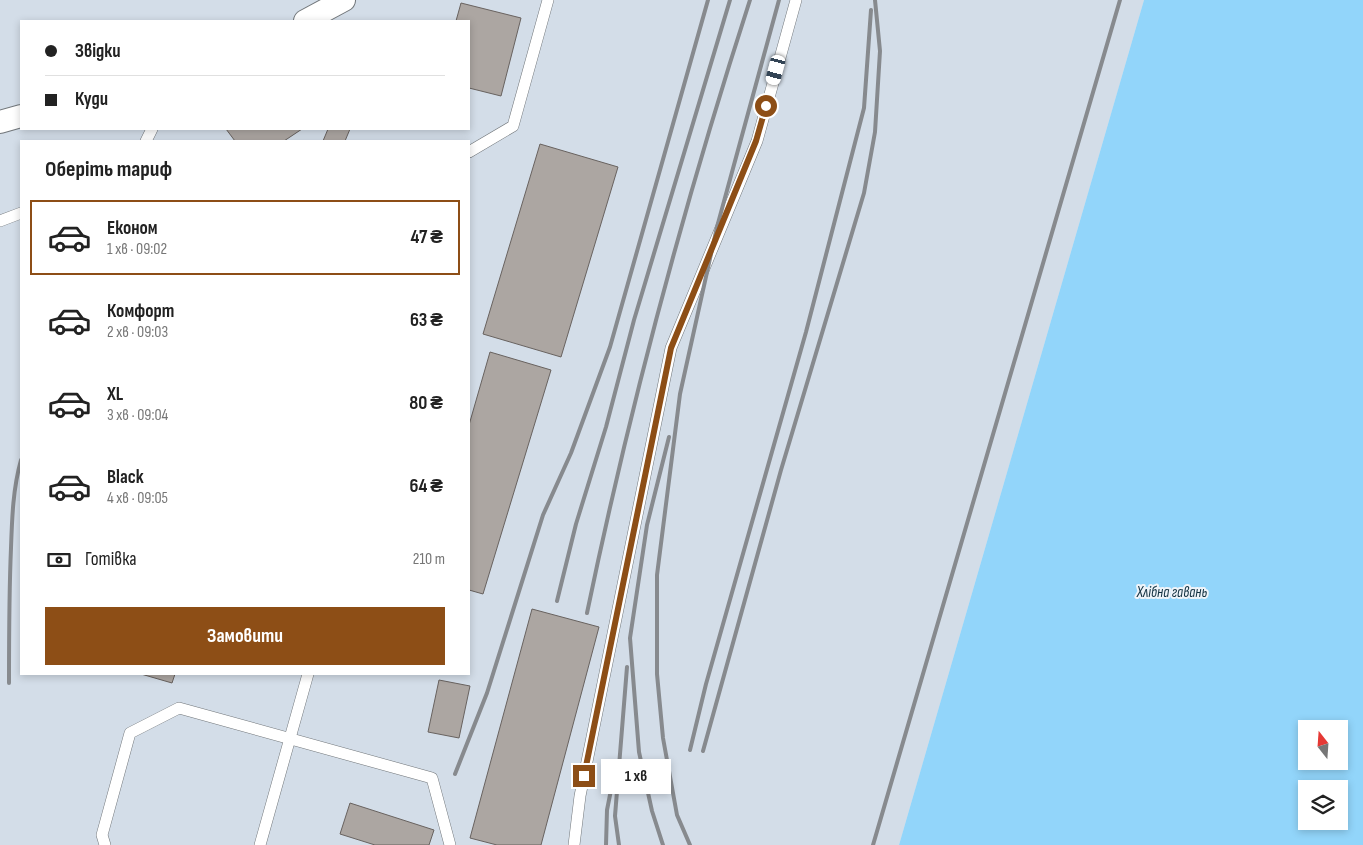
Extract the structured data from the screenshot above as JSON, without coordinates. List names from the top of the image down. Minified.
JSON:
{"water":["Хлібна гавань"],"north":"top","page":{"banner":["Звідки","Куди"],"heading":"Оберіть тариф","list":[{"name":"Економ","note":"1 хв · 09:02","value":"47 ₴"},{"name":"Комфорт","note":"2 хв · 09:03","value":"63 ₴"},{"name":"XL","note":"3 хв · 09:04","value":"80 ₴"},{"name":"Black","note":"4 хв · 09:05","value":"64 ₴"}],"pay":["Готівка","210 m"],"buttons":"Замовити","bubble":"1 хв"}}
